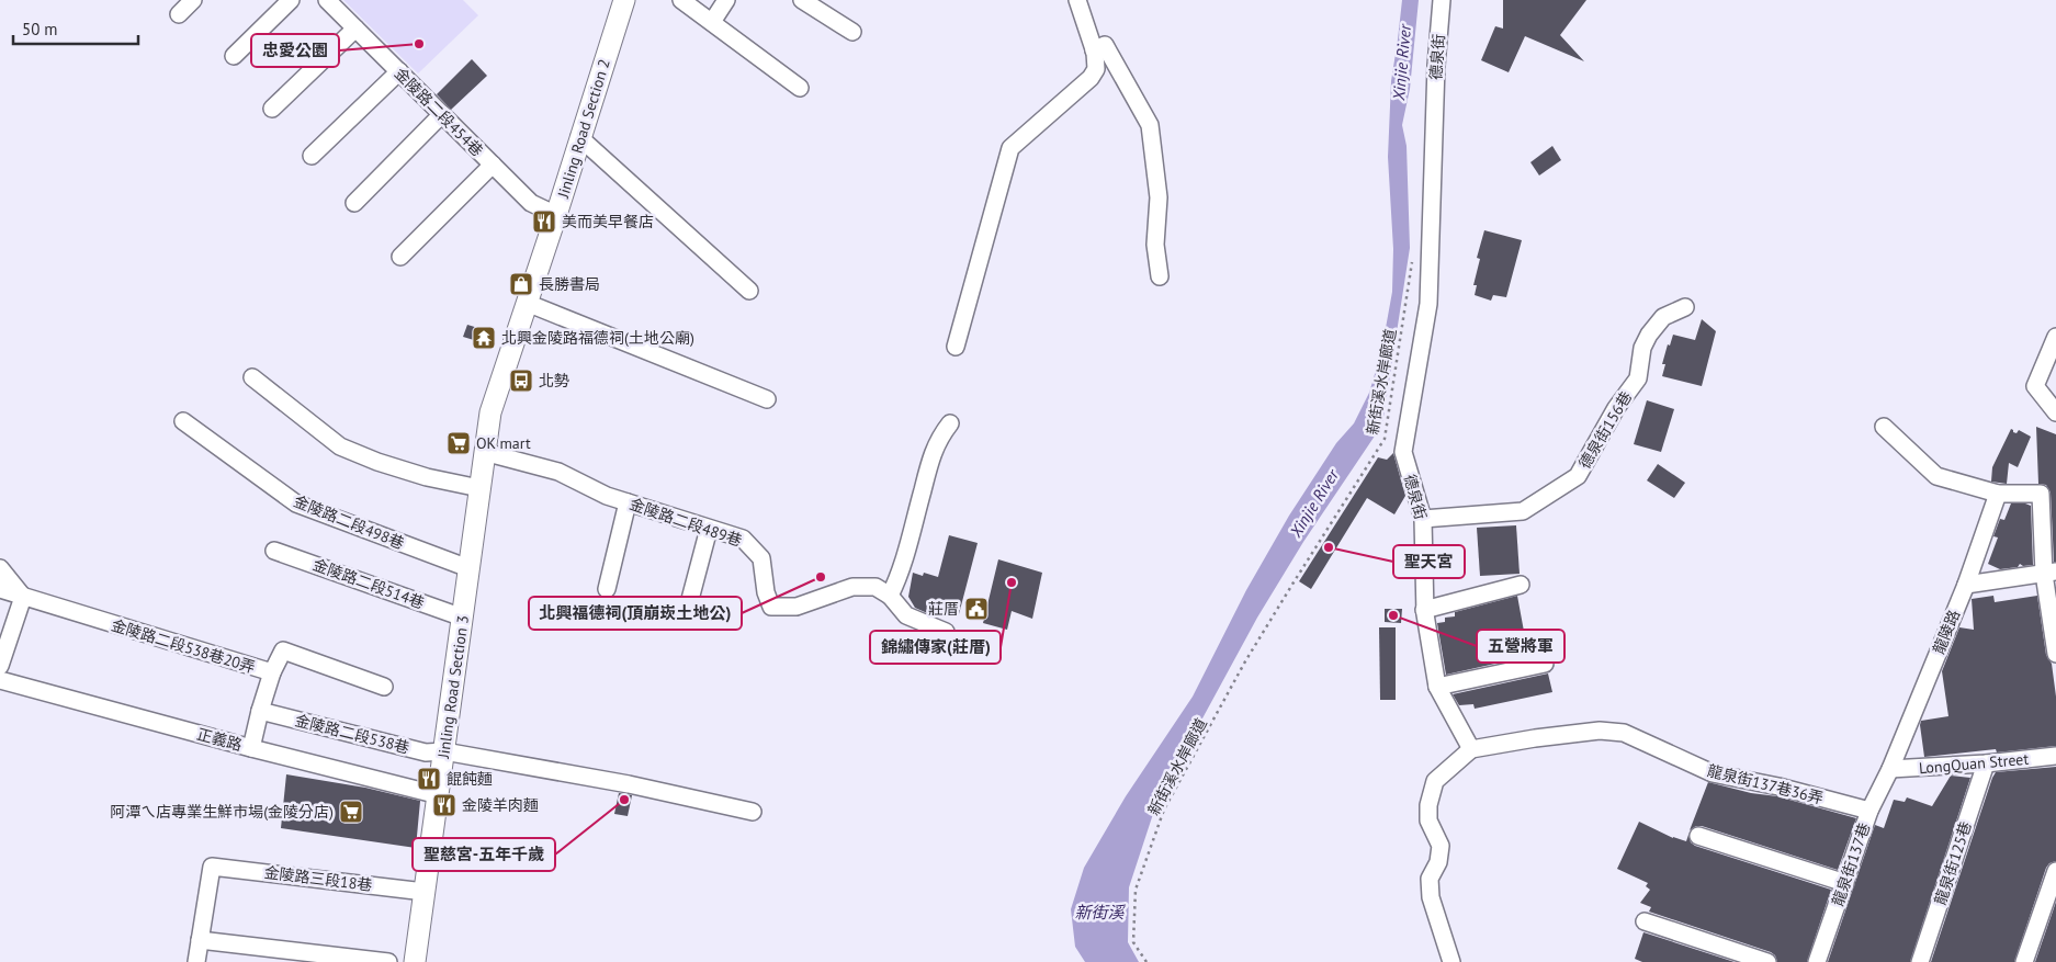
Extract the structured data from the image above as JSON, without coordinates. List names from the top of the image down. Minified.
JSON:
{"streets":{"main road":["Jinling Road Section 2","Jinling Road Section 3"],"street":["德泉街","金陵路二段454巷","德泉街156巷","金陵路二段498巷","金陵路二段489巷","金陵路二段514巷","龍陵路","金陵路二段538巷20弄","金陵路二段538巷","正義路","LongQuan Street","龍泉街137巷36弄","龍泉街125巷","龍泉街137巷","金陵路三段18巷"],"path":["新街溪水岸廊道"]},"crossings":[["德泉街","德泉街156巷"],["德泉街","龍泉街137巷36弄"],["金陵路二段454巷","Jinling Road Section 2"],["Jinling Road Section 2","Jinling Road Section 3"],["金陵路二段498巷","Jinling Road Section 3"],["金陵路二段489巷","Jinling Road Section 3"],["金陵路二段514巷","Jinling Road Section 3"],["龍陵路","LongQuan Street"],["龍陵路","龍泉街137巷"],["Jinling Road Section 3","金陵路二段538巷"],["Jinling Road Section 3","正義路"],["Jinling Road Section 3","金陵路三段18巷"],["LongQuan Street","龍泉街125巷"],["LongQuan Street","龍泉街137巷"],["龍泉街137巷36弄","龍泉街137巷"]],"water":["Xinjie River","新街溪"],"places":{"other":["忠愛公園","聖天宮","北興福德祠(頂崩崁土地公)","錦繡傳家(莊厝)","五營將軍","聖慈宮-五年千歲"],"restaurant":["美而美早餐店","餛飩麵","金陵羊肉麵"],"shop":["長勝書局"],"temple":["北興金陵路福德祠(土地公廟)"],"bus stop":["北勢"],"supermarket":["OK mart","阿潭ㄟ店專業生鮮市場(金陵分店)"],"public building":["莊厝"]},"scale_bar":"50 m"}
